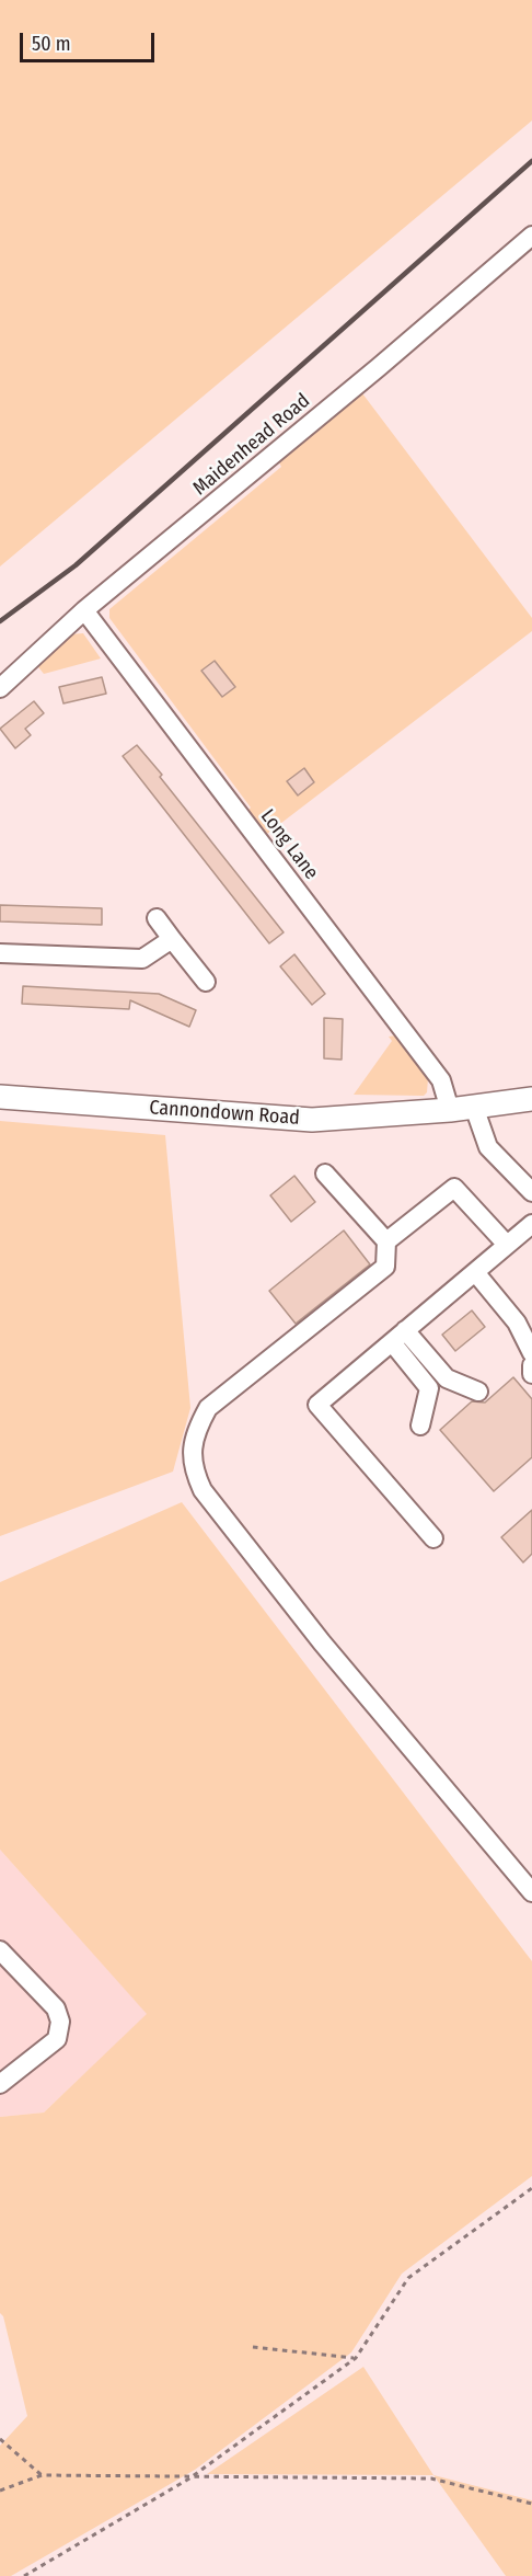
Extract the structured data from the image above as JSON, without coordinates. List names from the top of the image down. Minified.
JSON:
{"streets":{"main road":["Cannondown Road"],"street":["Maidenhead Road","Long Lane"]},"crossings":[["Maidenhead Road","Long Lane"],["Long Lane","Cannondown Road"]],"scale_bar":"50 m"}
